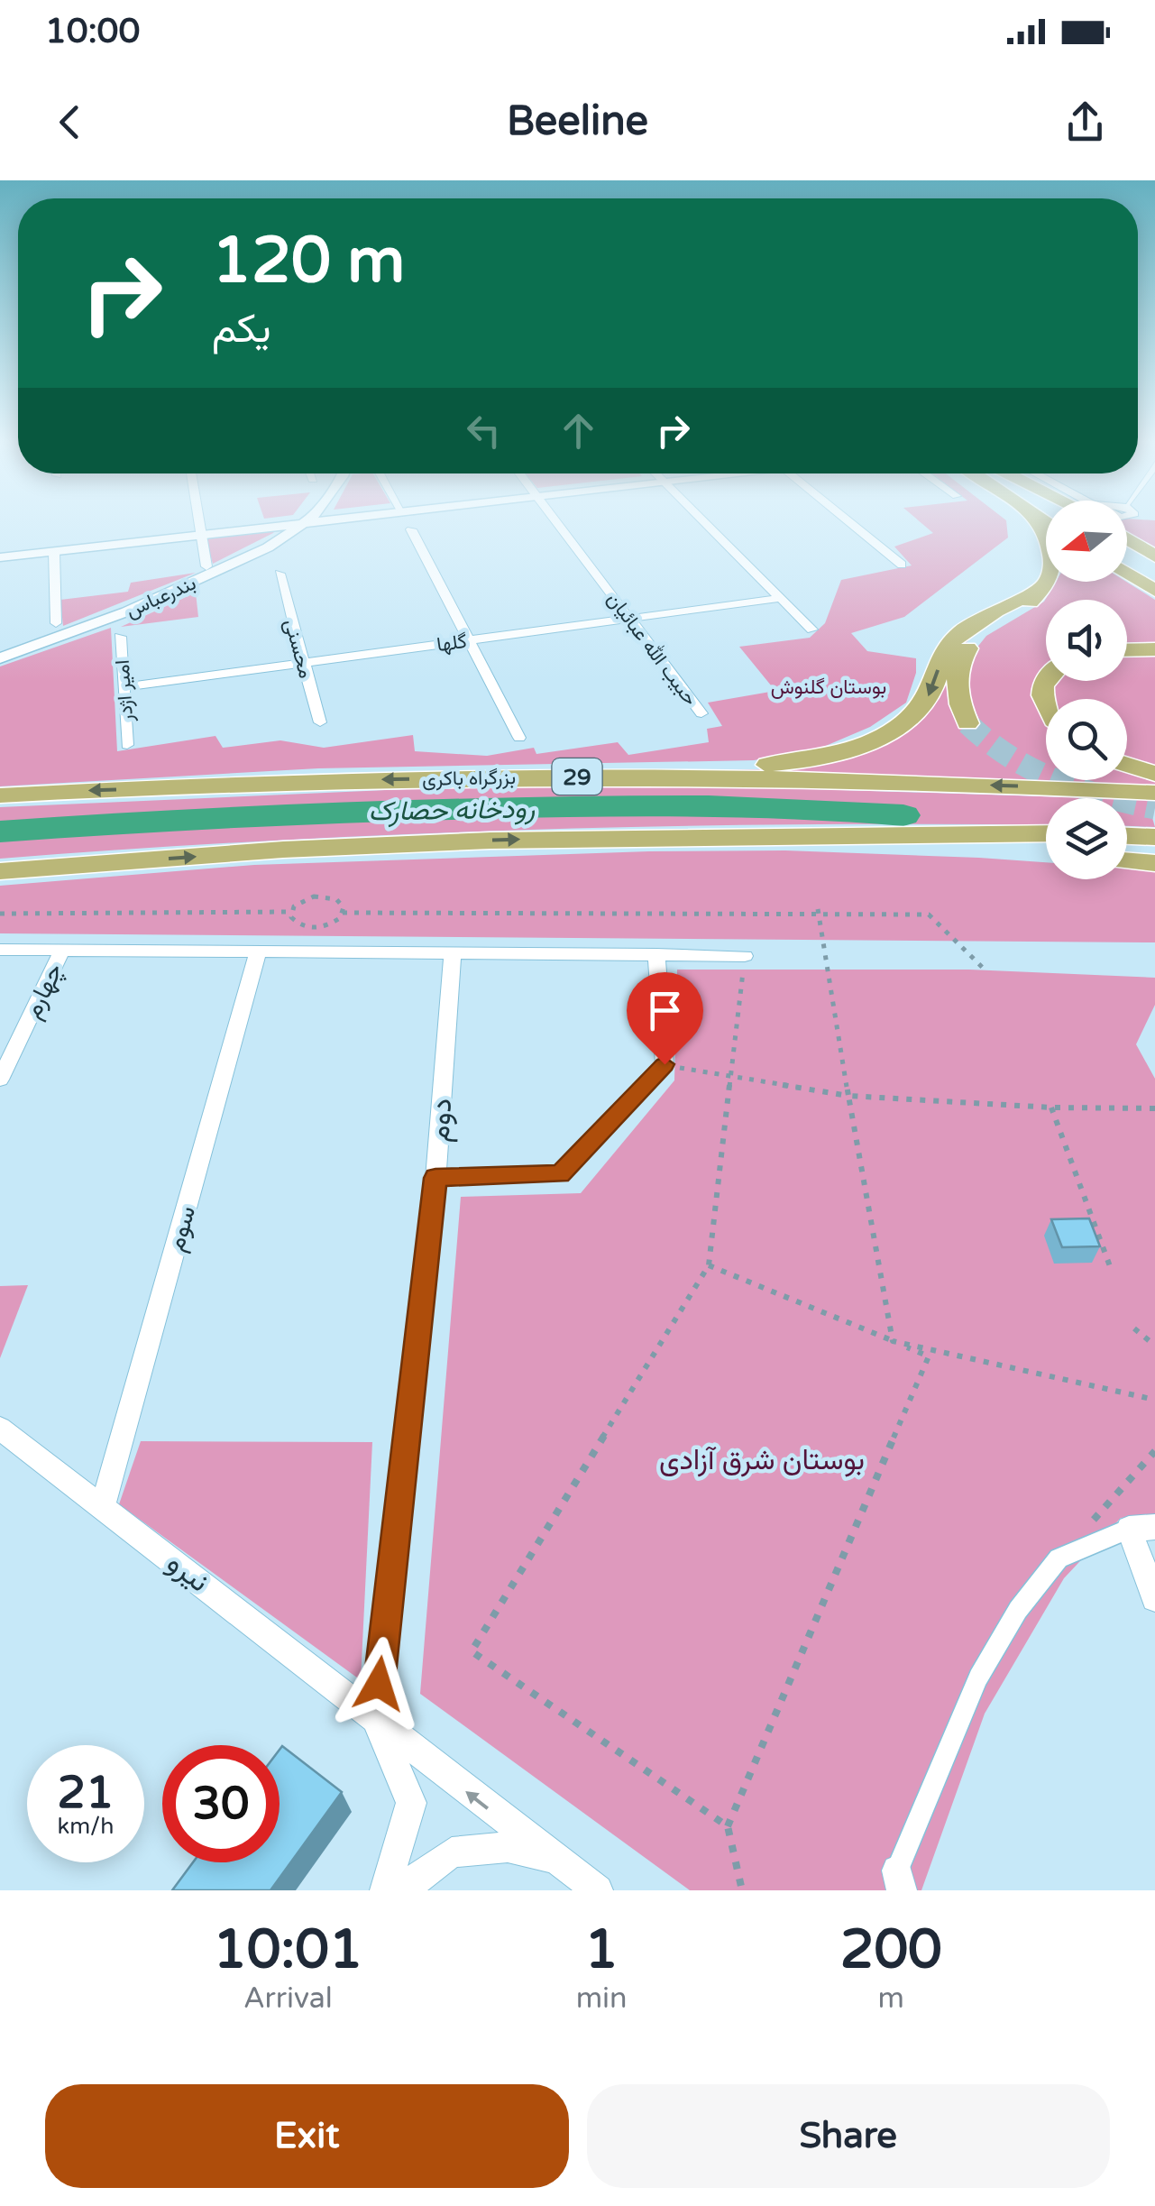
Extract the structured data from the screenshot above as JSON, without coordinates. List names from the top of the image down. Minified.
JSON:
{"streets":{"highway":["29","بزرگراه باکری"],"street":["بندرعباس","گلها","محسنی","حبیب الله عبائیان","امیر اژدر","چهارم","دوم","سوم","نیرو"]},"crossings":[["گلها","محسنی"],["گلها","حبیب الله عبائیان"],["گلها","امیر اژدر"],["دوم","نیرو"],["سوم","نیرو"]],"water":["رودخانه حصارک"],"parks":["بوستان گلنوش","بوستان شرق آزادی"],"north":"left","page":{"status":"10:00","header":"Beeline","turn":["120 m","یکم"],"speed":"21 km/h","limit":"30","eta":["10:01","Arrival","1","min","200","m"],"buttons":["Exit","Share"]}}
